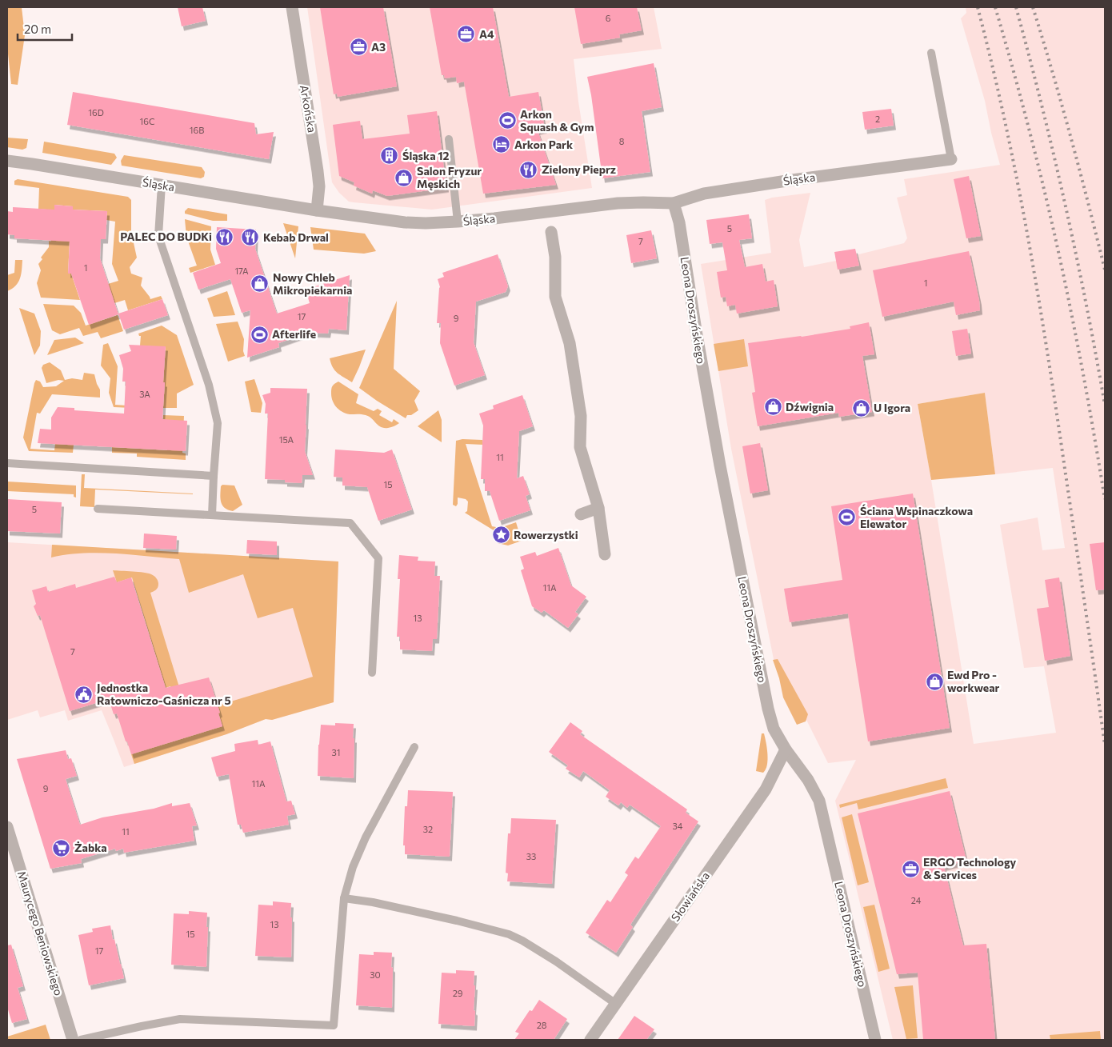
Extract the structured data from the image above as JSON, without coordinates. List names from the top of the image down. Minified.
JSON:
{"streets":{"street":["Arkońska","Śląska","Leona Droszyńskiego","Słowiańska","Maurycego Beniowskiego"]},"crossings":[["Arkońska","Śląska"],["Śląska","Leona Droszyńskiego"],["Leona Droszyńskiego","Słowiańska"]],"places":{"office":["A4","A3","ERGO Technology & Services"],"sports":["Arkon Squash & Gym","Afterlife","Ściana Wspinaczkowa Elewator"],"hotel":["Arkon Park"],"building":["Śląska 12"],"restaurant":["Zielony Pieprz","PALEC DO BUDKi","Kebab Drwal"],"shop":["Salon Fryzur Męskich","Nowy Chleb Mikropiekarnia","Dźwignia","U Igora","Ewd Pro - workwear"],"place":["Rowerzystki"],"public building":["Jednostka Ratowniczo-Gaśnicza nr 5"],"supermarket":["Żabka"]},"house_numbers":["6","16D","2","16C","16B","8","5","7","1","17A","1","17","9","3A","15A","11","15","5","11A","13","7","31","11A","9","34","32","11","33","24","13","15","17","30","29","28"],"scale_bar":"20 m"}
